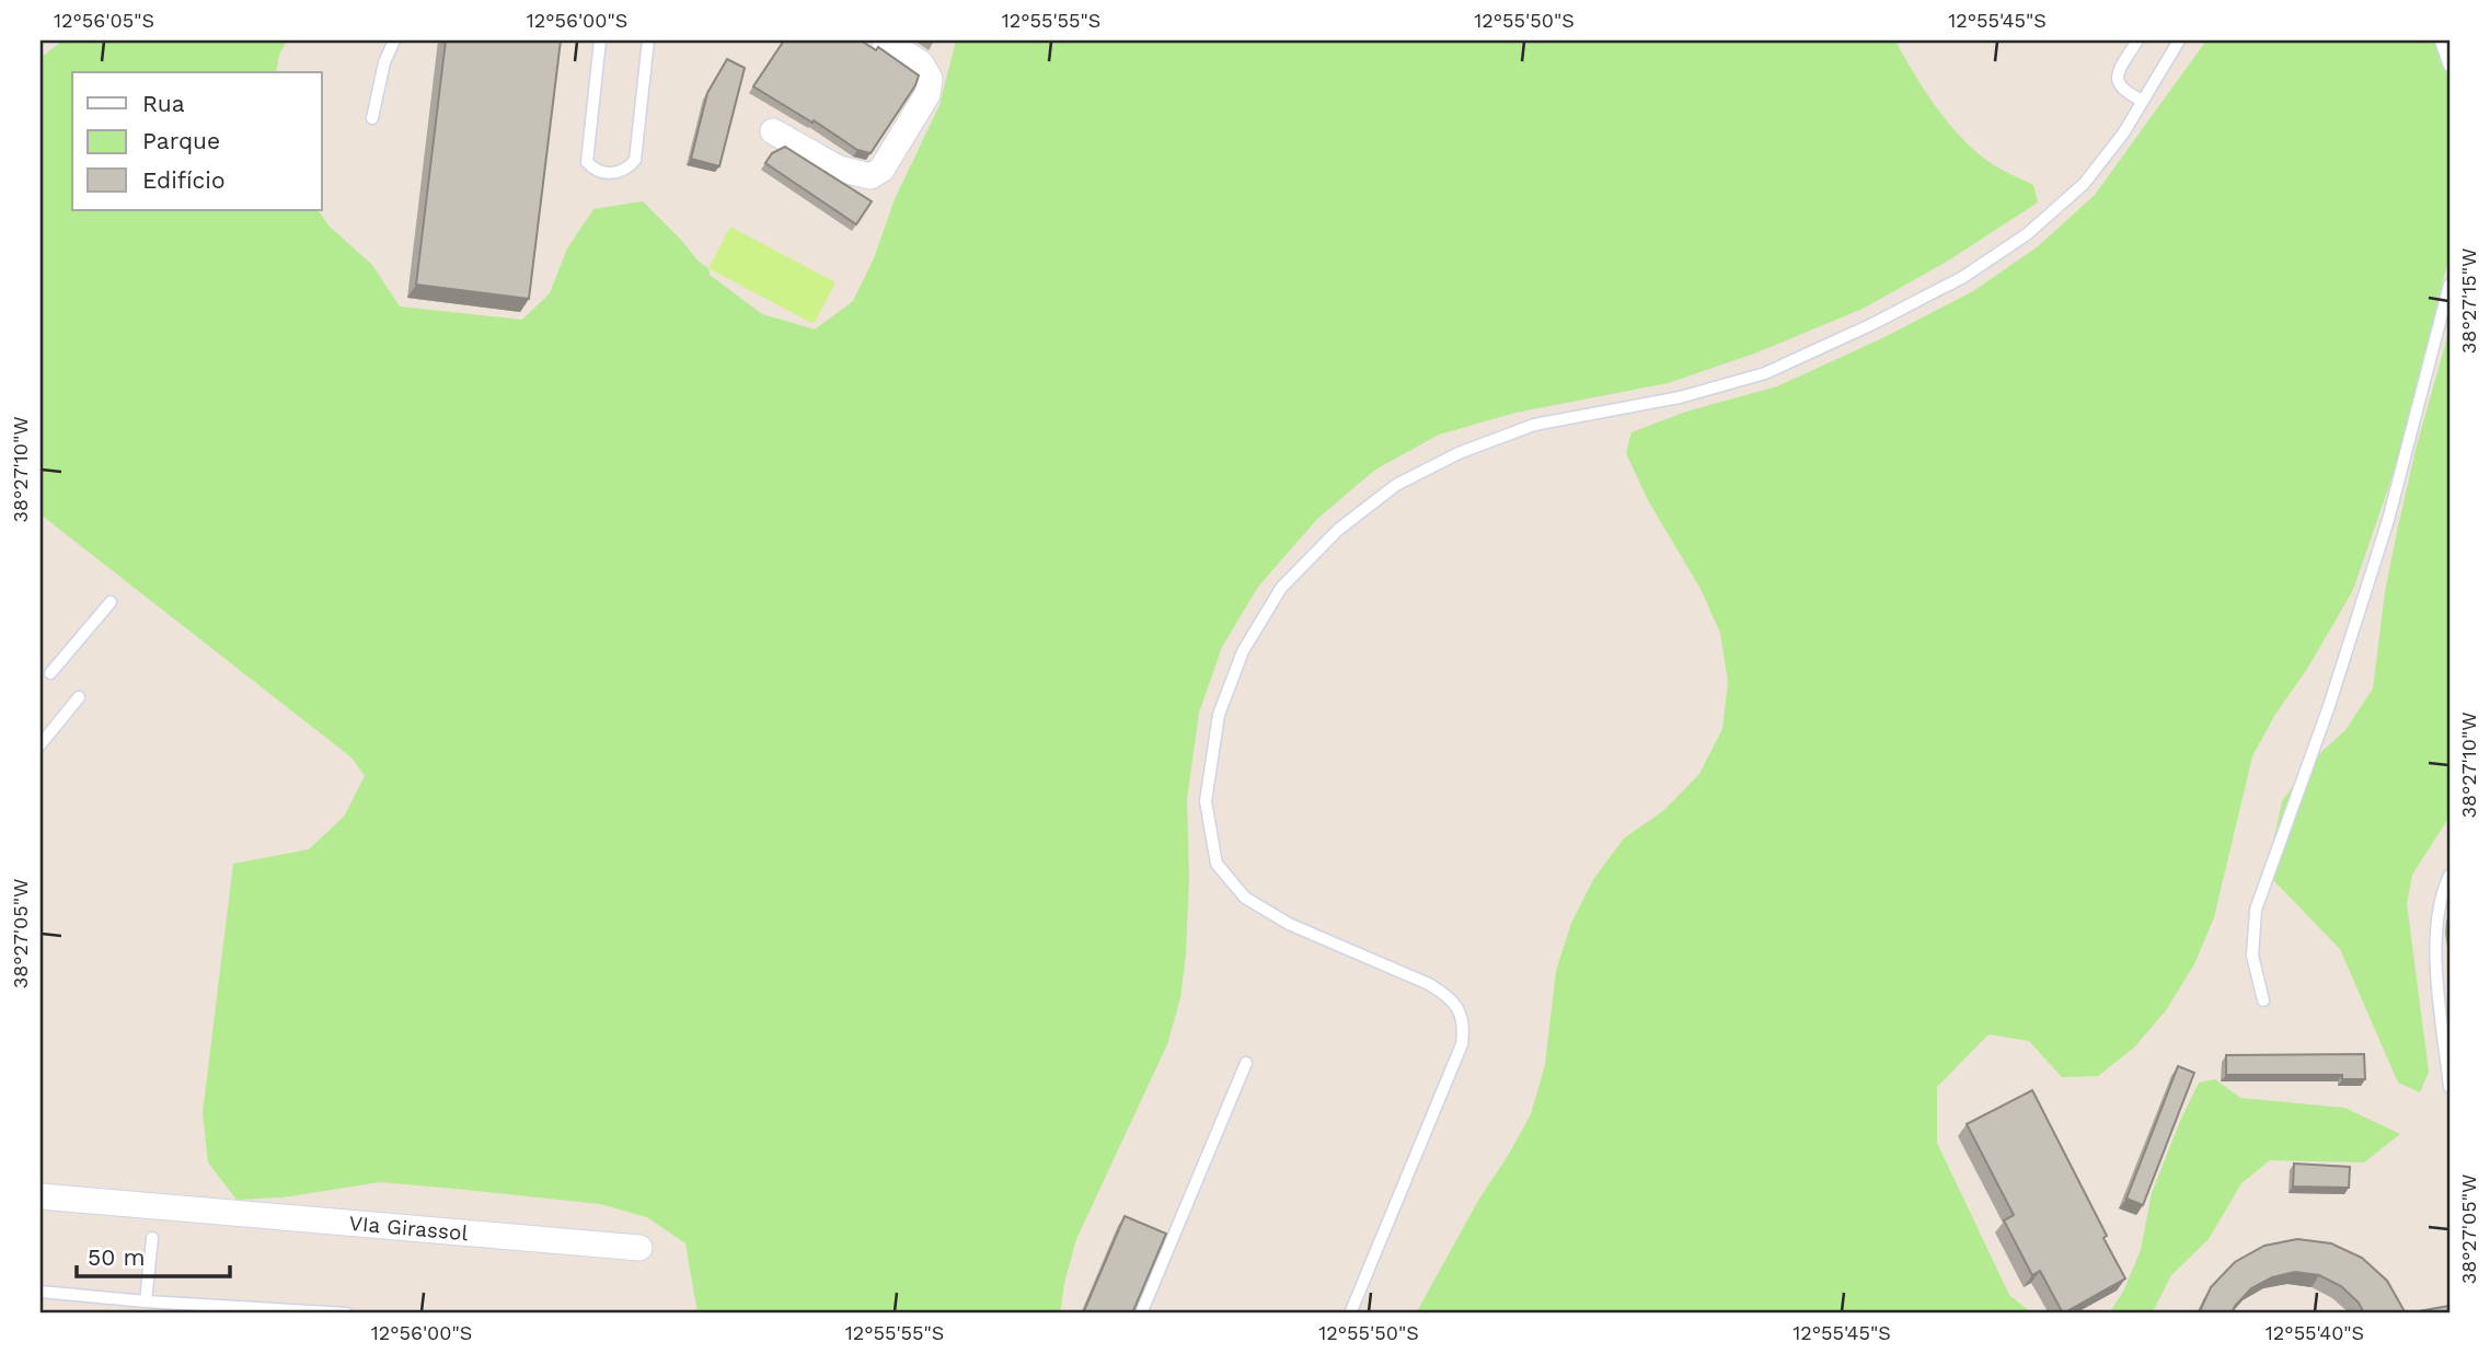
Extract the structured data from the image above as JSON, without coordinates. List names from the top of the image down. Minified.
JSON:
{"streets":{"street":["VIa Girassol"]},"legend":["Rua","Parque","Edifício"],"scale_bar":"50 m","coordinates":["12°56'05\"S","12°56'00\"S","12°55'55\"S","12°55'50\"S","12°55'45\"S","38°27'15\"W","38°27'10\"W","38°27'05\"W","12°55'40\"S"]}
